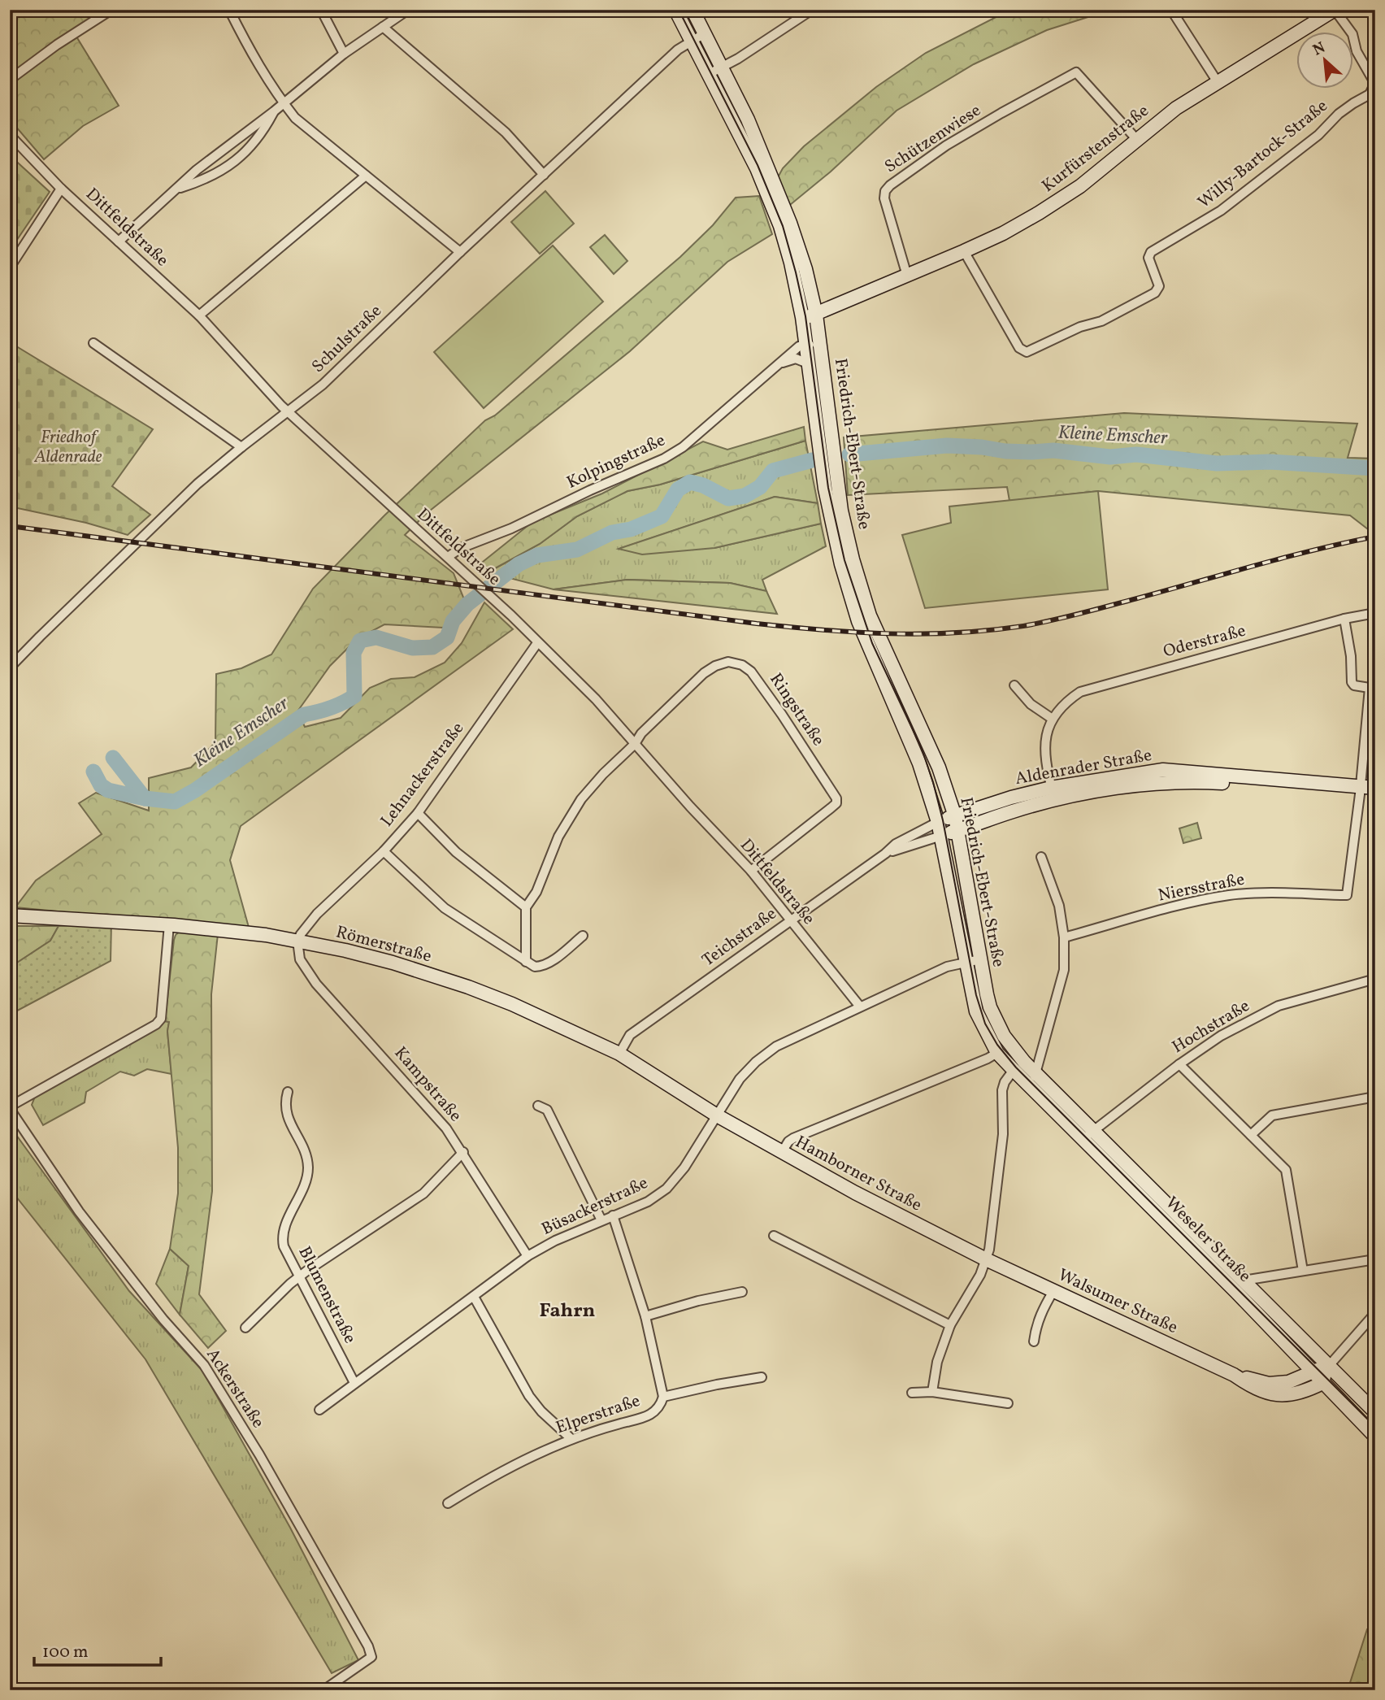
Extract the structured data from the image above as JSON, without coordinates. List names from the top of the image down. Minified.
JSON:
{"streets":{"main road":["Kurfürstenstraße","Friedrich-Ebert-Straße","Aldenrader Straße","Römerstraße","Hamborner Straße","Weseler Straße","Walsumer Straße"],"street":["Schützenwiese","Willy-Bartock-Straße","Dittfeldstraße","Schulstraße","Kolpingstraße","Oderstraße","Ringstraße","Lehnackerstraße","Niersstraße","Teichstraße","Hochstraße","Kampstraße","Büsackerstraße","Blumenstraße","Ackerstraße","Elperstraße"]},"crossings":[["Schützenwiese","Kurfürstenstraße"],["Kurfürstenstraße","Willy-Bartock-Straße"],["Kurfürstenstraße","Friedrich-Ebert-Straße"],["Dittfeldstraße","Schulstraße"],["Dittfeldstraße","Kolpingstraße"],["Dittfeldstraße","Ringstraße"],["Dittfeldstraße","Lehnackerstraße"],["Dittfeldstraße","Teichstraße"],["Dittfeldstraße","Büsackerstraße"],["Schulstraße","Friedrich-Ebert-Straße"],["Friedrich-Ebert-Straße","Kolpingstraße"],["Friedrich-Ebert-Straße","Aldenrader Straße"],["Friedrich-Ebert-Straße","Teichstraße"],["Friedrich-Ebert-Straße","Büsackerstraße"],["Friedrich-Ebert-Straße","Weseler Straße"],["Aldenrader Straße","Niersstraße"],["Aldenrader Straße","Teichstraße"],["Lehnackerstraße","Römerstraße"],["Lehnackerstraße","Kampstraße"],["Teichstraße","Römerstraße"],["Römerstraße","Kampstraße"],["Römerstraße","Hamborner Straße"],["Römerstraße","Büsackerstraße"],["Hochstraße","Weseler Straße"],["Kampstraße","Büsackerstraße"],["Hamborner Straße","Büsackerstraße"],["Hamborner Straße","Walsumer Straße"],["Büsackerstraße","Blumenstraße"],["Weseler Straße","Walsumer Straße"]],"districts":["Fahrn"],"water":["Kleine Emscher"],"parks":["Friedhof Aldenrade"],"scale_bar":"100 m","north":"top left"}
